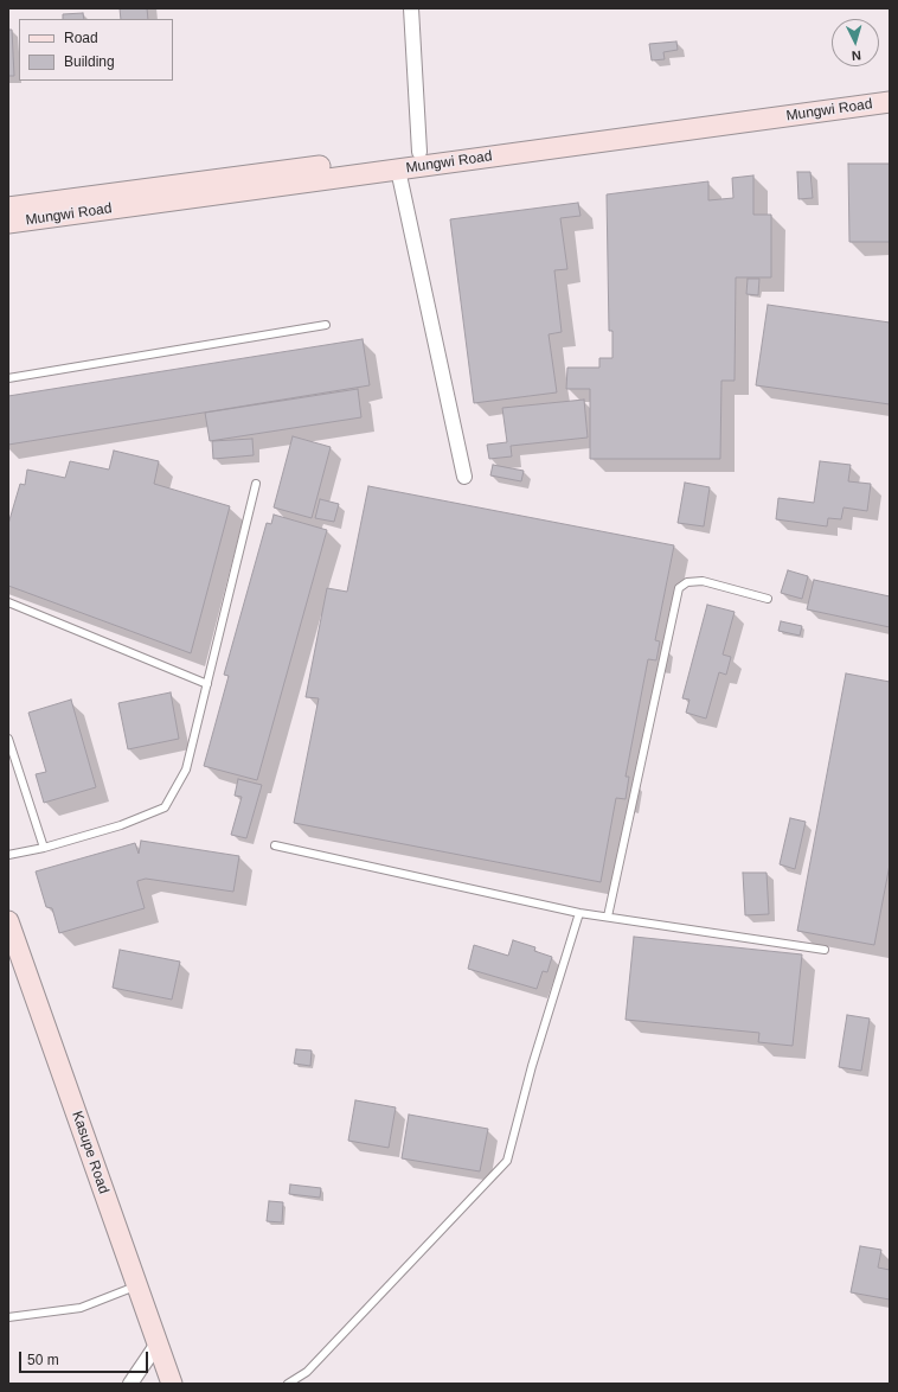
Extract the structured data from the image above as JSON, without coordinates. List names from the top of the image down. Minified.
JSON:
{"streets":{"main road":["Mungwi Road","Kasupe Road"]},"legend":["Road","Building"],"scale_bar":"50 m","north":"bottom"}
